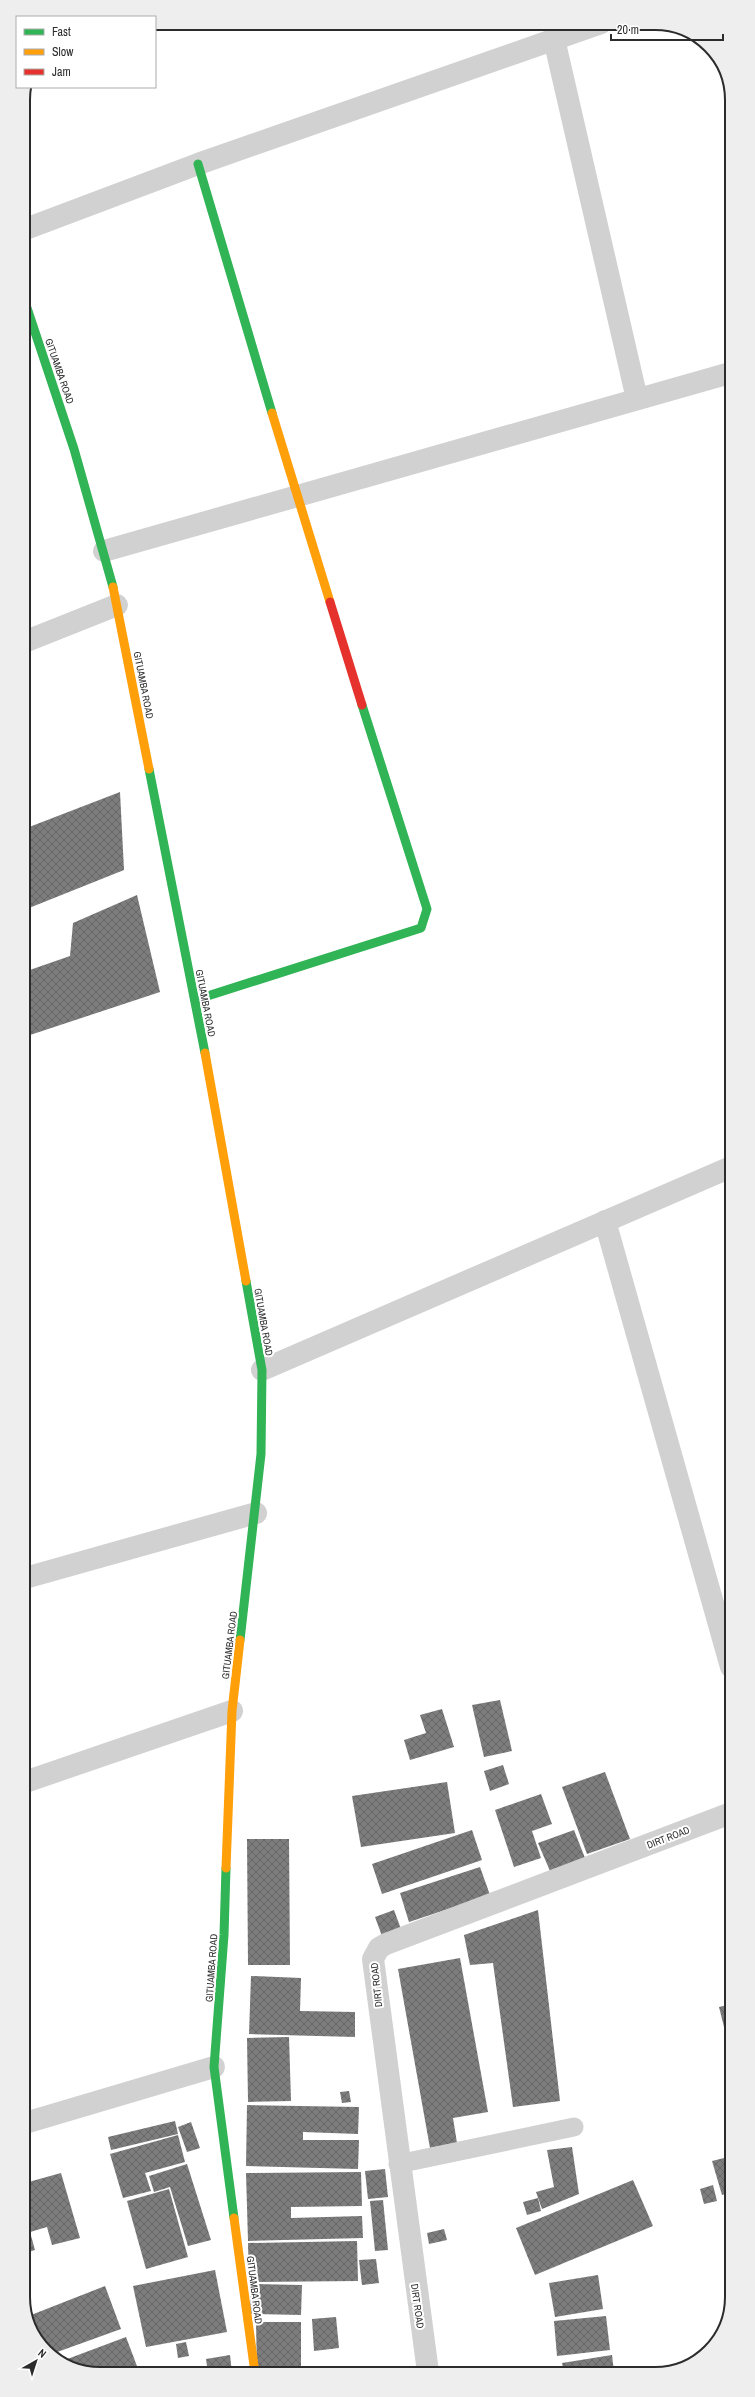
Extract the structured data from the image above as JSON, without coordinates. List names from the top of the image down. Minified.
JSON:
{"streets":{"street":["GITUAMBA ROAD","DIRT ROAD"]},"legend":["Fast","Slow","Jam"],"scale_bar":"20 m","north":"top right"}
